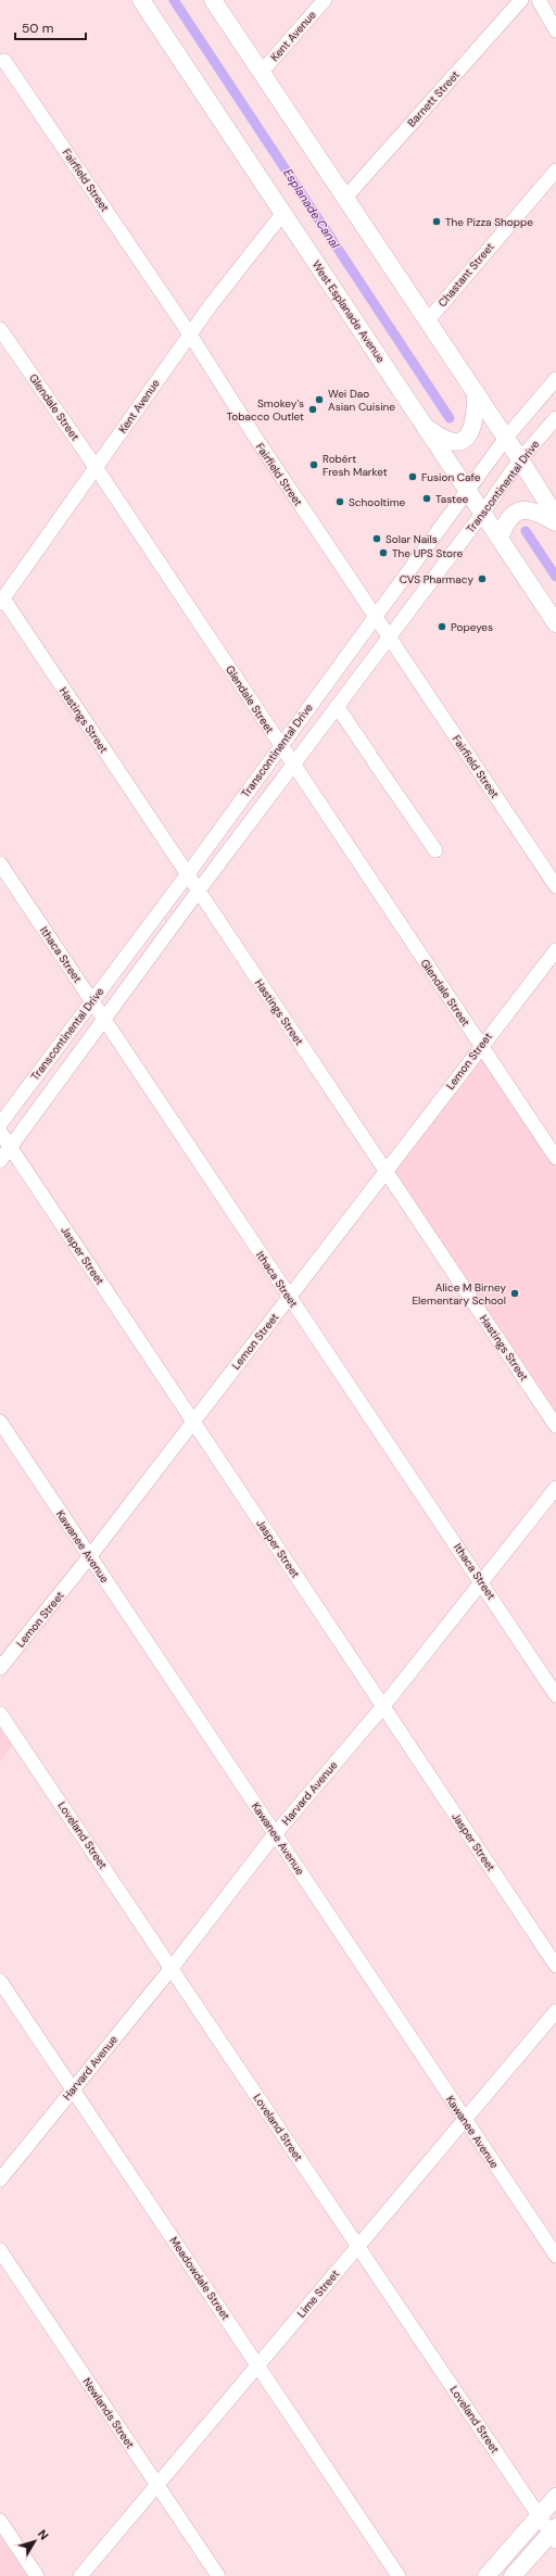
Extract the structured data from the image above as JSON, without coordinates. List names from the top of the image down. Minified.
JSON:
{"streets":{"main road":["West Esplanade Avenue"],"street":["Kent Avenue","Barnett Street","Fairfield Street","Chastant Street","Glendale Street","Transcontinental Drive","Hastings Street","Ithaca Street","Lemon Street","Jasper Street","Kawanee Avenue","Harvard Avenue","Loveland Street","Meadowdale Street","Lime Street","Newlands Street"]},"crossings":[["Kent Avenue","Fairfield Street"],["Kent Avenue","West Esplanade Avenue"],["Kent Avenue","Glendale Street"],["Kent Avenue","Hastings Street"],["Fairfield Street","Transcontinental Drive"],["West Esplanade Avenue","Transcontinental Drive"],["Glendale Street","Transcontinental Drive"],["Glendale Street","Lemon Street"],["Transcontinental Drive","Hastings Street"],["Transcontinental Drive","Ithaca Street"],["Transcontinental Drive","Jasper Street"],["Hastings Street","Lemon Street"],["Ithaca Street","Lemon Street"],["Ithaca Street","Harvard Avenue"],["Lemon Street","Jasper Street"],["Lemon Street","Kawanee Avenue"],["Jasper Street","Harvard Avenue"],["Kawanee Avenue","Harvard Avenue"],["Kawanee Avenue","Lime Street"],["Harvard Avenue","Loveland Street"],["Harvard Avenue","Meadowdale Street"],["Loveland Street","Lime Street"],["Meadowdale Street","Lime Street"],["Lime Street","Newlands Street"]],"water":["Esplanade Canal"],"places":["The Pizza Shoppe","Wei Dao Asian Cuisine","Smokey's Tobacco Outlet","Robért Fresh Market","Fusion Cafe","Tastee","Schooltime","Solar Nails","The UPS Store","CVS Pharmacy","Popeyes","Alice M Birney Elementary School"],"scale_bar":"50 m","north":"top right"}
